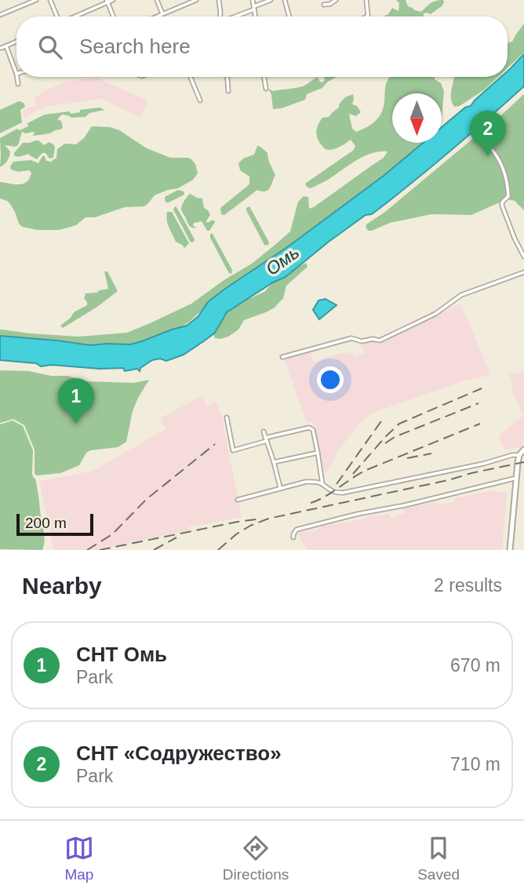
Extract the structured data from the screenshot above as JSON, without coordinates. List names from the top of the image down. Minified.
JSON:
{"water":["Омь"],"scale_bar":"200 m","north":"bottom","page":{"search":"Search here","pins":["2","1"],"scale":"200 m","heading":["Nearby","2 results"],"list":[{"mark":"1","name":"СНТ Омь","note":"Park","value":"670 m"},{"mark":"2","name":"СНТ «Содружество»","note":"Park","value":"710 m"}],"nav":["Map","Directions","Saved"]}}
